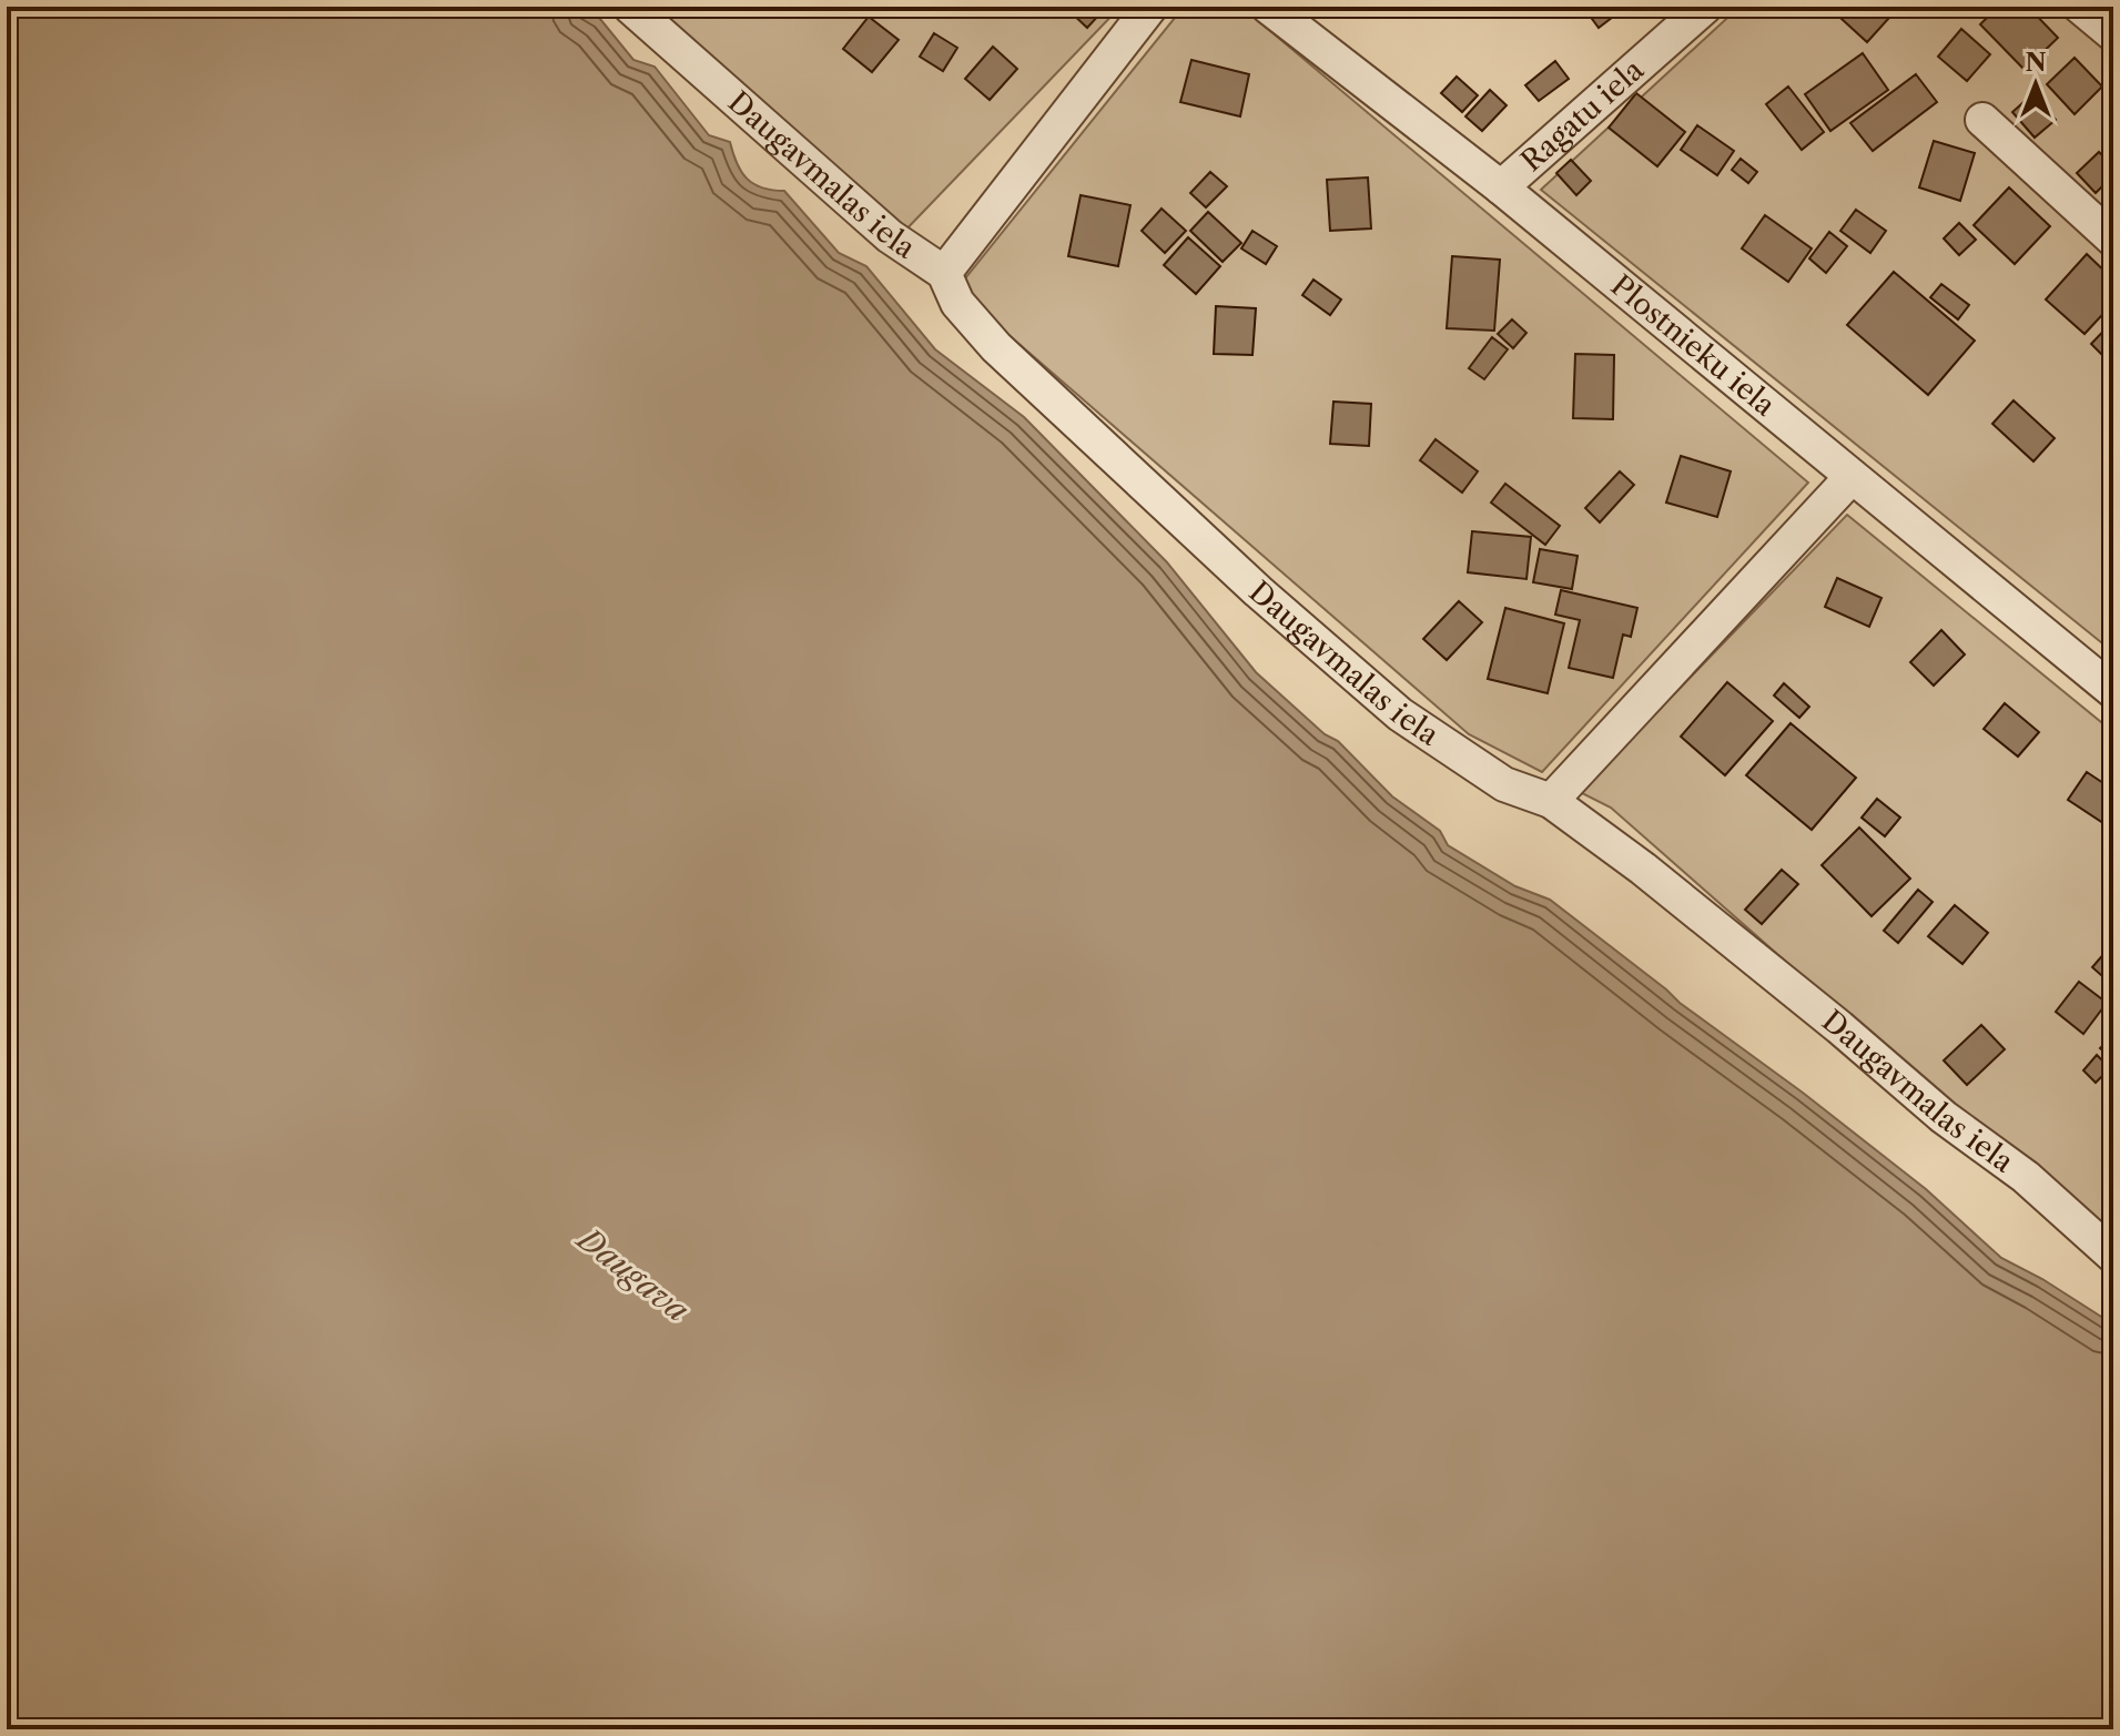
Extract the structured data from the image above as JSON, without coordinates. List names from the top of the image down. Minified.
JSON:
{"streets":{"street":["Ragatu iela","Daugavmalas iela","Plostnieku iela"]},"crossings":[["Ragatu iela","Plostnieku iela"]],"water":["Daugava"],"north":"top"}
